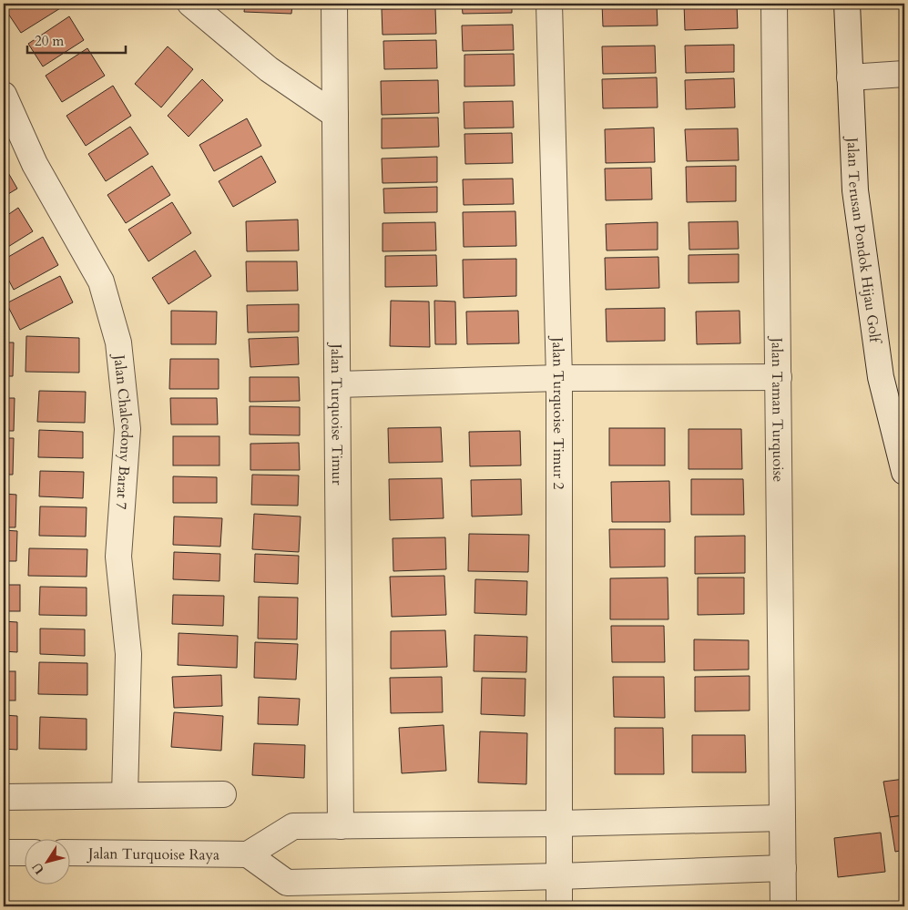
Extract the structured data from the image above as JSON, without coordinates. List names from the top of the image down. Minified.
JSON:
{"streets":{"street":["Jalan Terusan Pondok Hijau Golf","Jalan Taman Turquoise","Jalan Turquoise Timur 2","Jalan Turquoise Timur","Jalan Chalcedony Barat 7","Jalan Turquoise Raya"]},"scale_bar":"20 m","north":"bottom left"}
